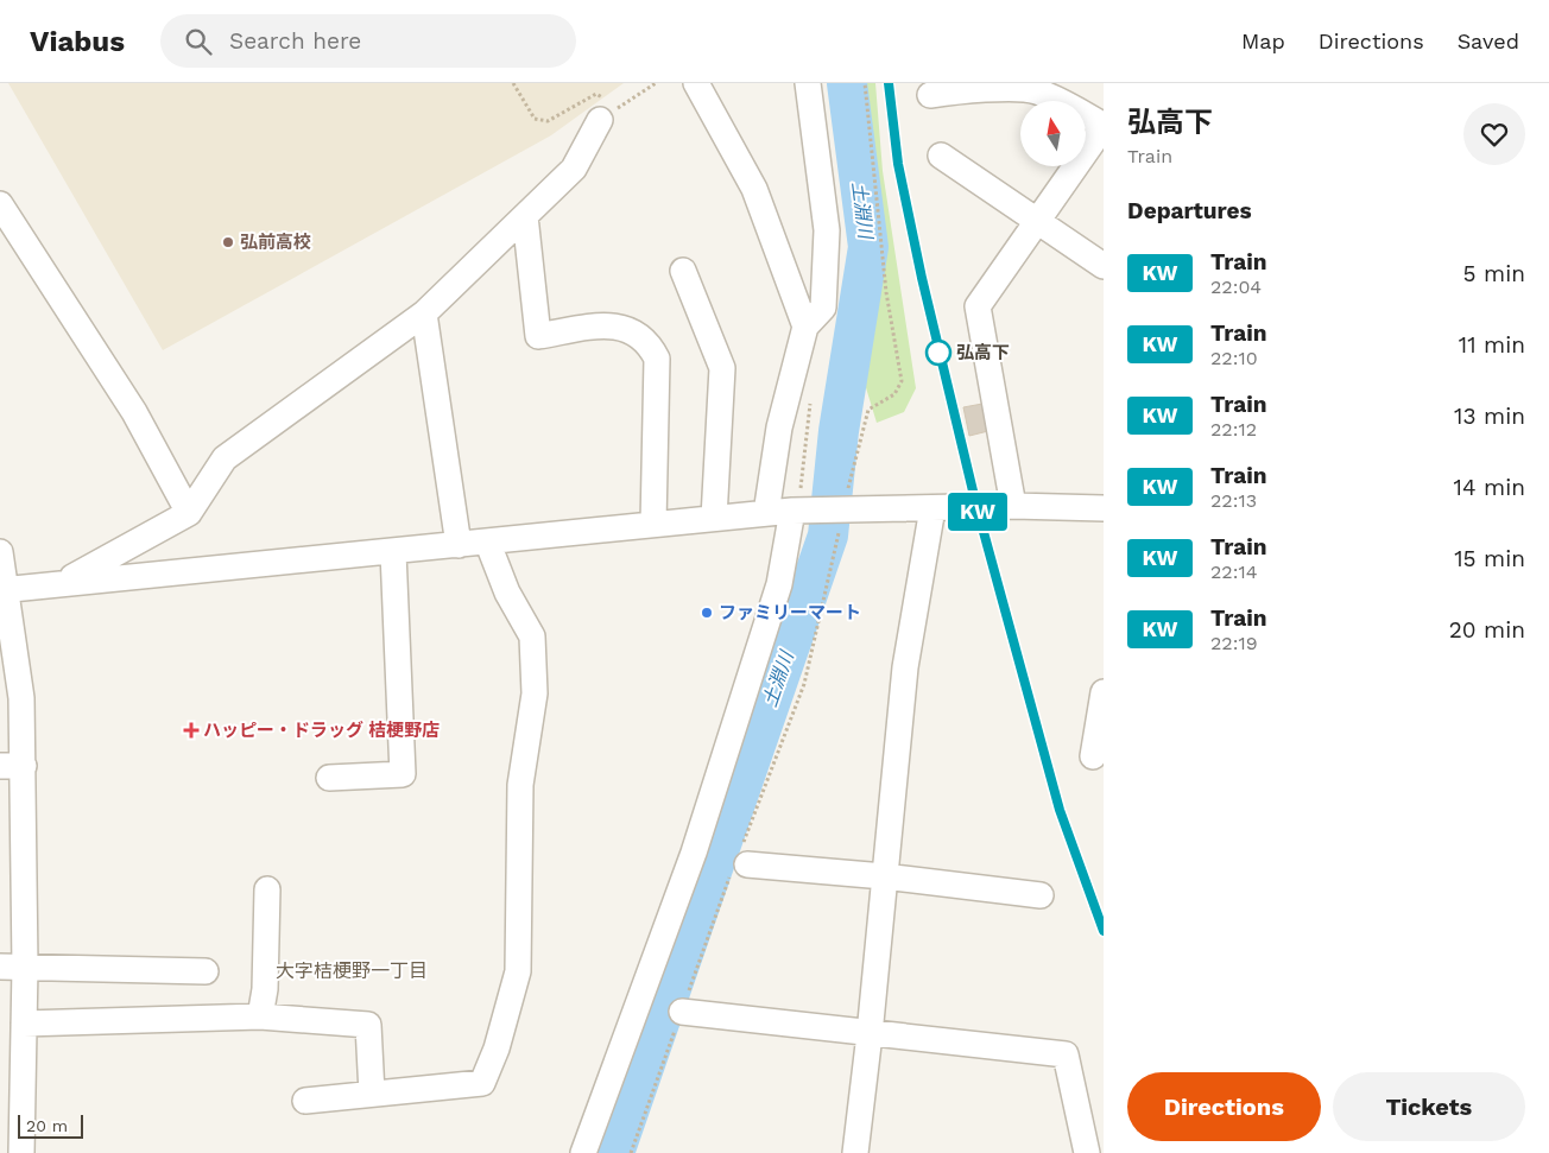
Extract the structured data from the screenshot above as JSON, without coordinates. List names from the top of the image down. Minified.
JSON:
{"districts":["大字桔梗野一丁目"],"water":["土淵川"],"places":{"other":["弘前高校","弘高下","ファミリーマート"],"health":["ハッピー・ドラッグ 桔梗野店"]},"scale_bar":"20 m","north":"top","page":{"header":"Viabus","search":"Search here","nav":["Map","Directions","Saved"],"on_map":"KW","heading":[["弘高下","Train"],"Departures"],"list":[{"mark":"KW","name":"Train","note":"22:04","value":"5 min"},{"mark":"KW","name":"Train","note":"22:10","value":"11 min"},{"mark":"KW","name":"Train","note":"22:12","value":"13 min"},{"mark":"KW","name":"Train","note":"22:13","value":"14 min"},{"mark":"KW","name":"Train","note":"22:14","value":"15 min"},{"mark":"KW","name":"Train","note":"22:19","value":"20 min"}],"buttons":["Directions","Tickets"],"scale":"20 m"}}
